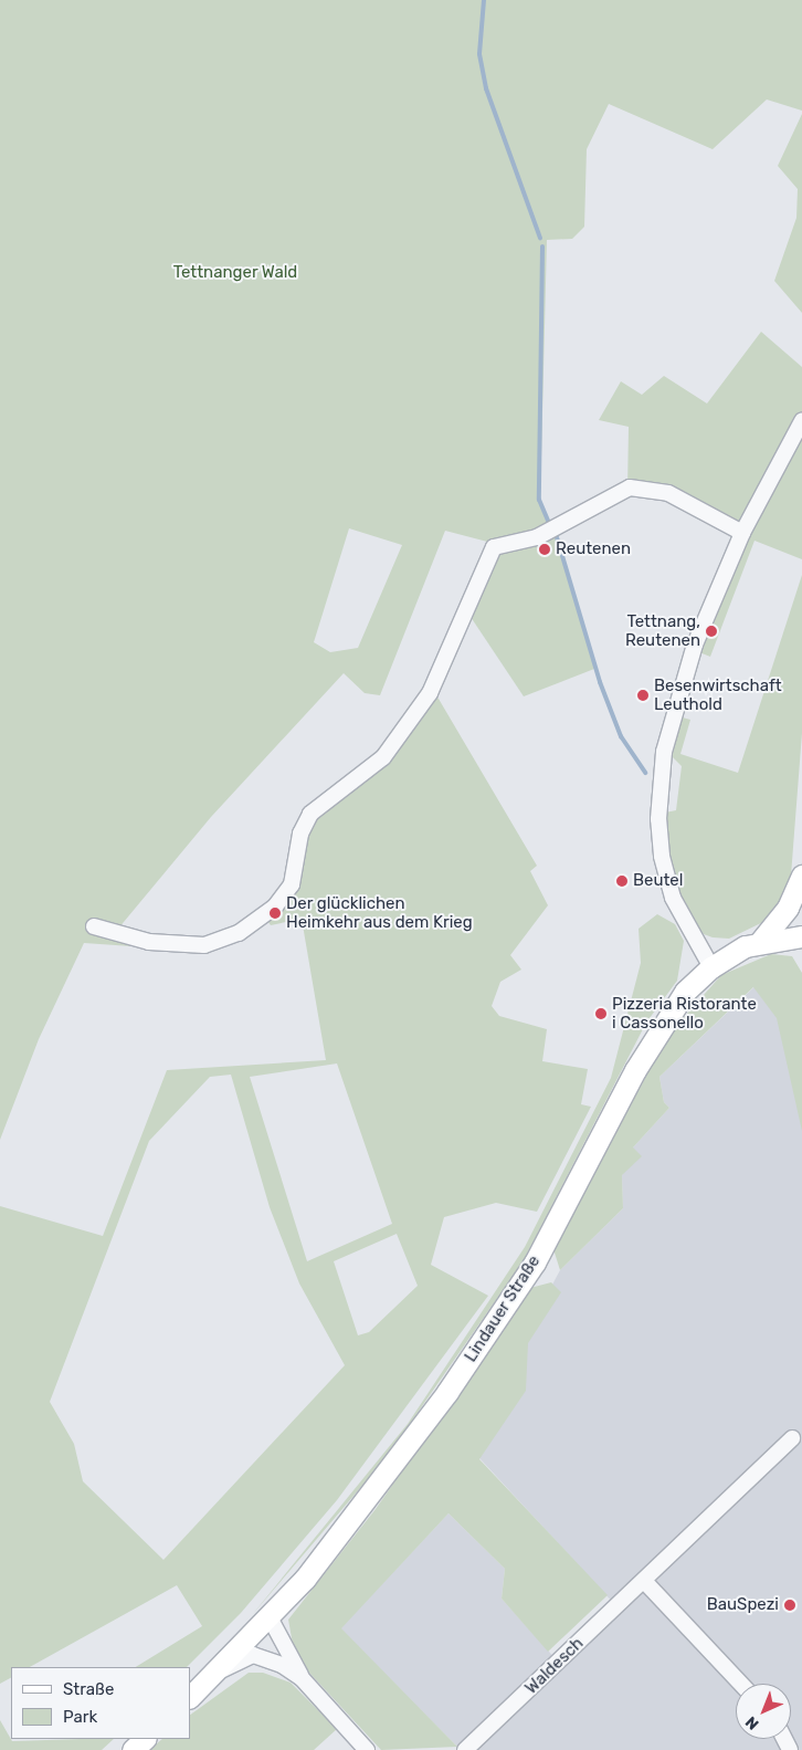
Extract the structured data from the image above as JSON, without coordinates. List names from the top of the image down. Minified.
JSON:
{"streets":{"main road":["Lindauer Straße"],"street":["Waldesch"]},"parks":["Tettnanger Wald"],"places":["Reutenen","Tettnang, Reutenen","Besenwirtschaft Leuthold","Beutel","Der glücklichen Heimkehr aus dem Krieg","Pizzeria Ristorante i Cassonello","BauSpezi"],"legend":["Straße","Park"],"north":"bottom left"}
